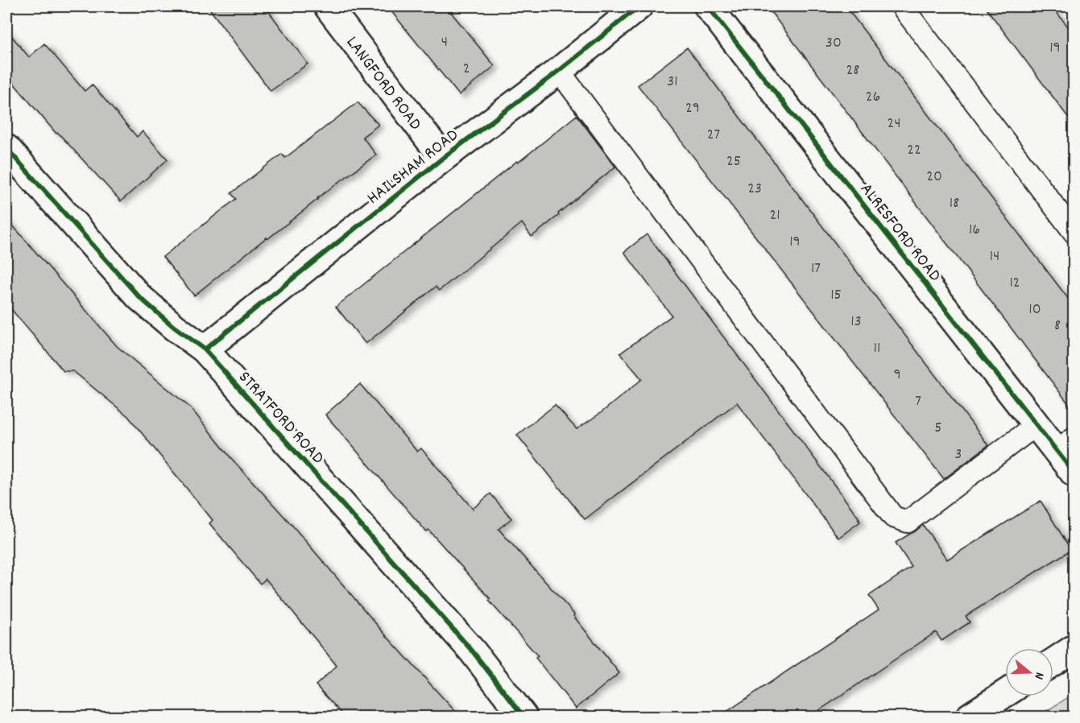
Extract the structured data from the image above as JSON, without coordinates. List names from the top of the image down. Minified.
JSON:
{"streets":{"main road":["LANGFORD ROAD","HAILSHAM ROAD","ALRESFORD ROAD","STRATFORD ROAD"]},"crossings":[["LANGFORD ROAD","HAILSHAM ROAD"],["HAILSHAM ROAD","STRATFORD ROAD"]],"house_numbers":["4","30","19","2","28","31","26","29","24","27","22","25","20","23","18","21","16","19","14","17","12","15","10","13","8","11","9","7","5","3"],"north":"right"}
